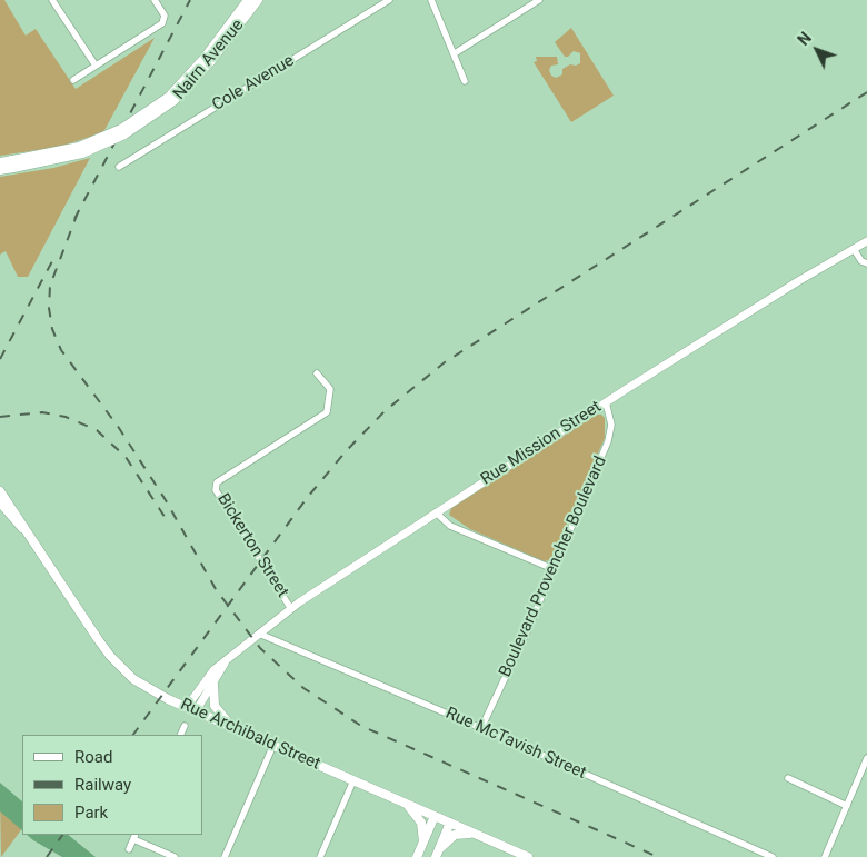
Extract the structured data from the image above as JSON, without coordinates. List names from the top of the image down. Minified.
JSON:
{"streets":{"main road":["Nairn Avenue","Rue Archibald Street"],"street":["Cole Avenue","Rue Mission Street","Bickerton Street","Boulevard Provencher Boulevard","Rue McTavish Street"]},"crossings":[["Rue Mission Street","Bickerton Street"],["Rue Mission Street","Boulevard Provencher Boulevard"],["Rue Mission Street","Rue Archibald Street"],["Rue Mission Street","Rue McTavish Street"],["Boulevard Provencher Boulevard","Rue McTavish Street"]],"legend":["Road","Railway","Park"],"north":"top left"}
